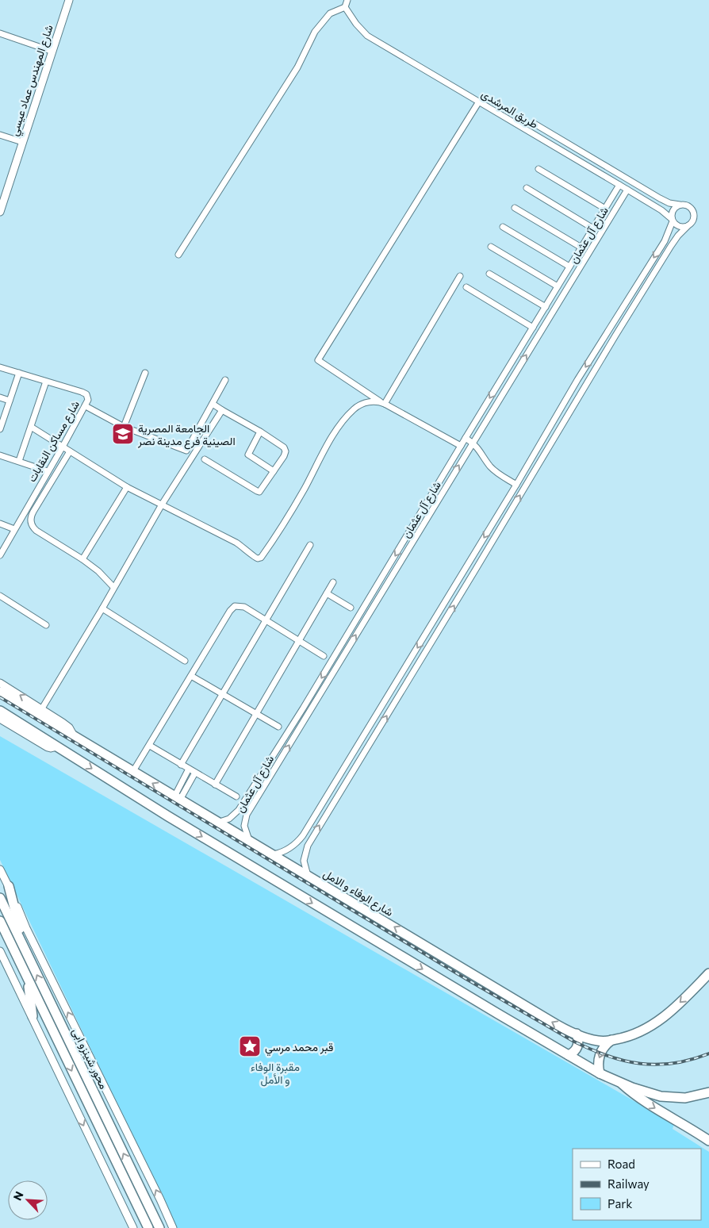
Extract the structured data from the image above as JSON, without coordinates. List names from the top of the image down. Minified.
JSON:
{"streets":{"main road":["شارع الوفاء و الامل","محور شينزو ابى"],"street":["شارع المهندس عماد عيسي","طريق المرشدى","شارع آل عثمان","شارع مساكن النقابات"]},"crossings":[["طريق المرشدى","شارع آل عثمان"],["شارع آل عثمان","شارع الوفاء و الامل"]],"one_way":["شارع الوفاء و الامل"],"parks":["مقبرة الوفاء و الأمل"],"places":{"school or university":["الجامعة المصرية الصينية فرع مدينة نصر"],"place":["قبر محمد مرسي"]},"legend":["Road","Railway","Park"],"north":"top left"}
